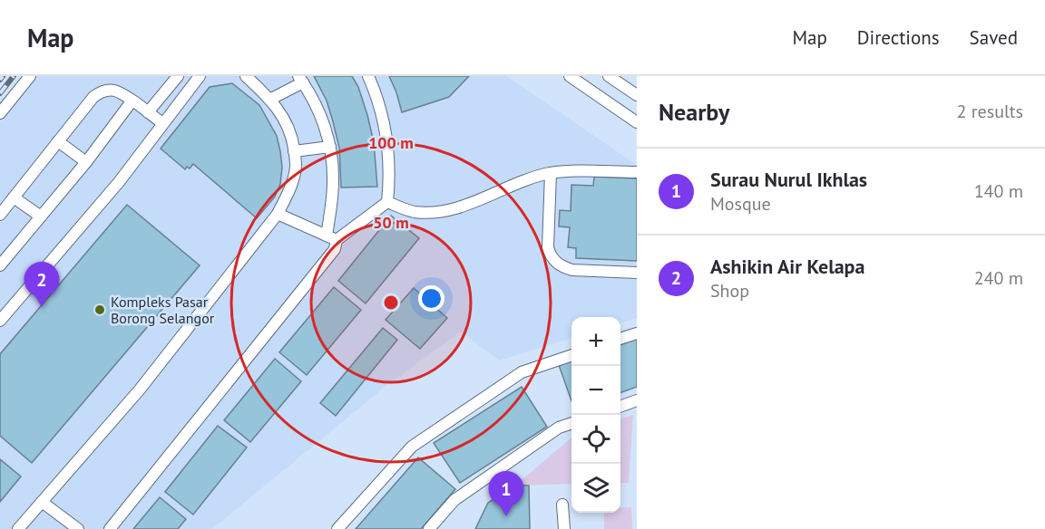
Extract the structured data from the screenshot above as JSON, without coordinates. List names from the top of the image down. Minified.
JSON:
{"places":["Kompleks Pasar Borong Selangor"],"page":{"header":"Map","nav":["Map","Directions","Saved"],"heading":["Nearby","2 results"],"list":[{"mark":"1","name":"Surau Nurul Ikhlas","note":"Mosque","value":"140 m"},{"mark":"2","name":"Ashikin Air Kelapa","note":"Shop","value":"240 m"}],"pins":["2","1"],"map_buttons":["+","−"]},"rings":["100 m","50 m"]}
